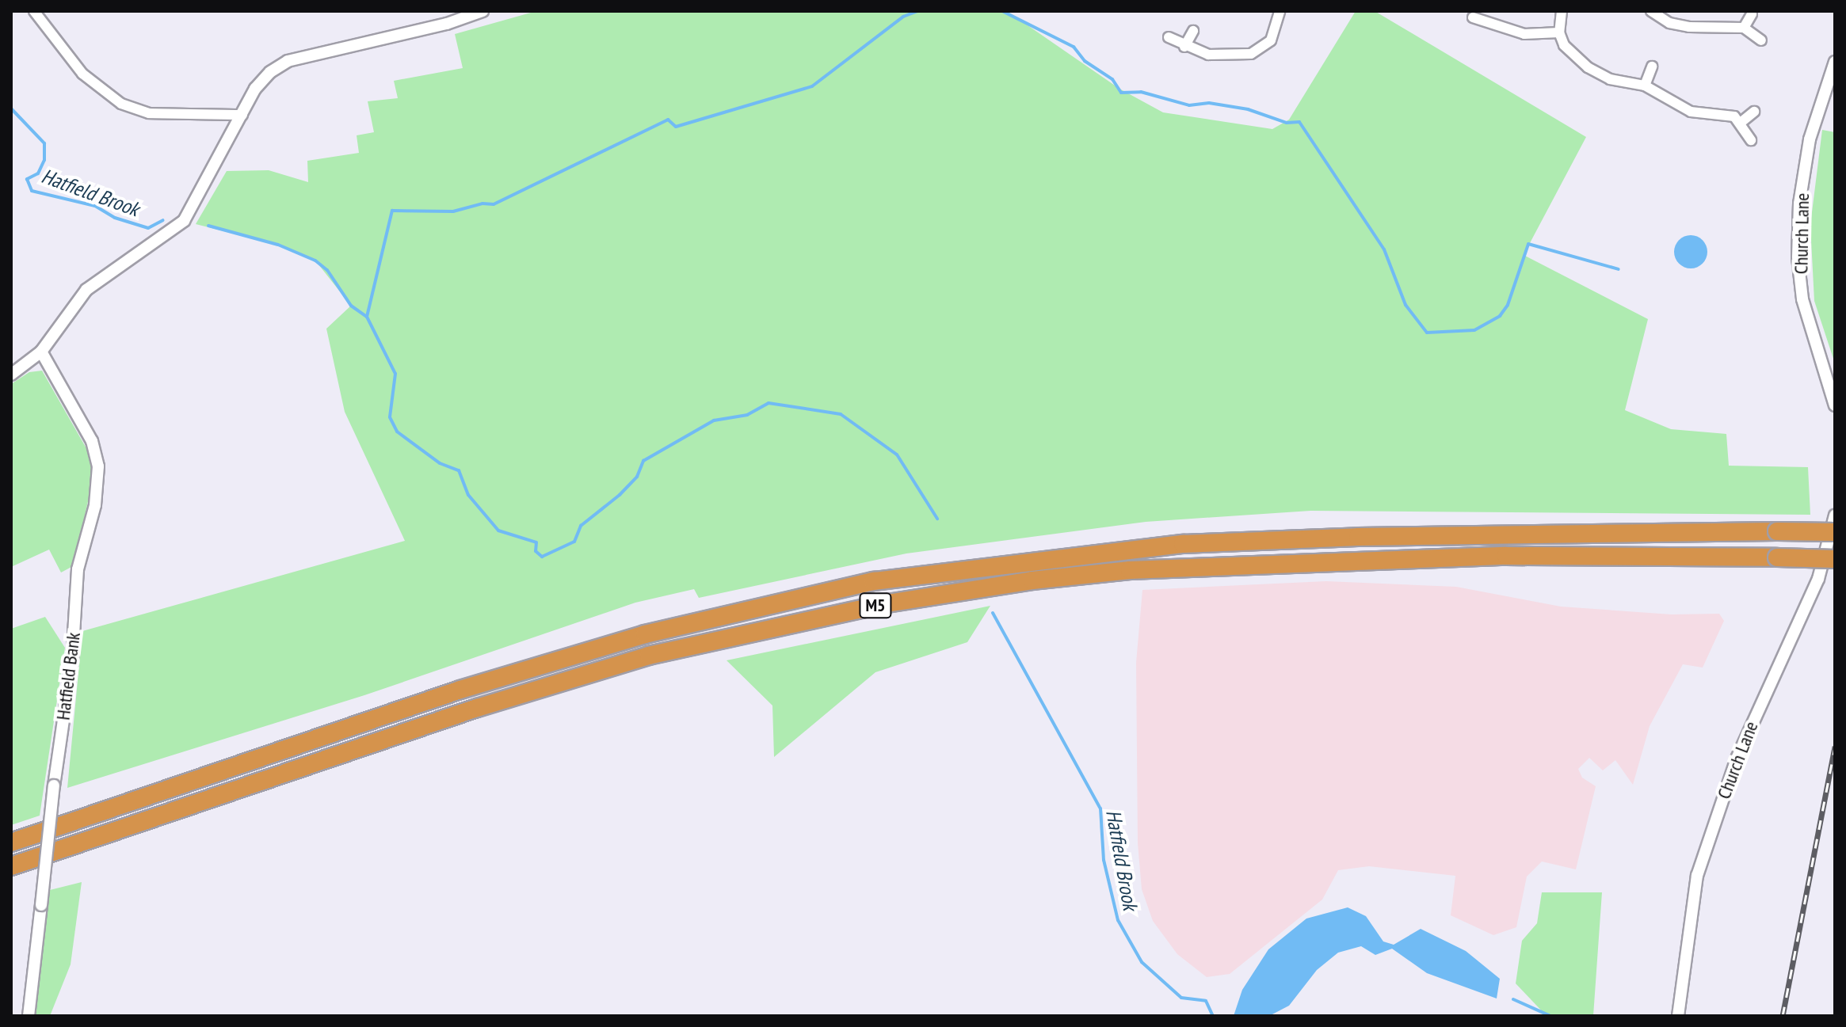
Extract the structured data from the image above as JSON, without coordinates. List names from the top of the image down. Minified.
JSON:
{"streets":{"highway":["M5"],"street":["Church Lane","Hatfield Bank"]},"water":["Hatfield Brook"]}
